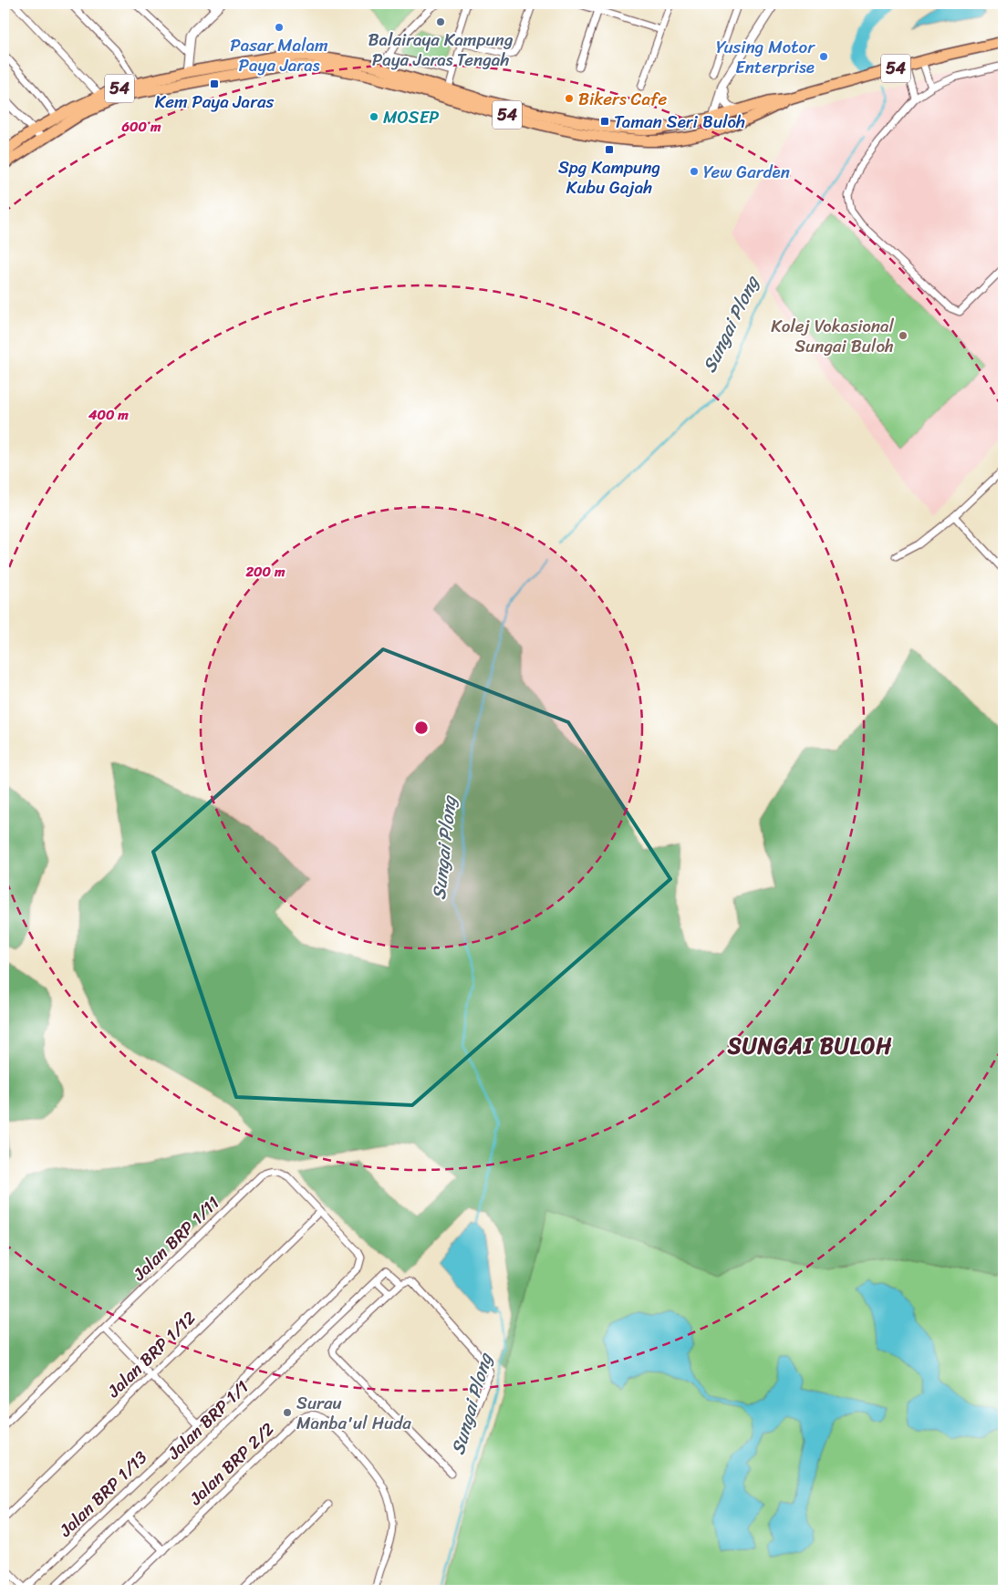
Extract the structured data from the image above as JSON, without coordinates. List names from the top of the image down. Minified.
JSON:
{"streets":{"highway":["54"],"street":["Jalan BRP 1/11","Jalan BRP 1/12","Jalan BRP 1/1","Jalan BRP 2/2","Jalan BRP 1/13"]},"crossings":[["Jalan BRP 1/11","Jalan BRP 1/12"],["Jalan BRP 1/11","Jalan BRP 1/13"]],"districts":["SUNGAI BULOH"],"water":["Sungai Plong"],"places":{"other":["Balairaya Kampung Paya Jaras Tengah","Pasar Malam Paya Jaras","Yusing Motor Enterprise","Bikers Cafe","MOSEP","Yew Garden","Kolej Vokasional Sungai Buloh","Surau Manba'ul Huda"],"transit":["Kem Paya Jaras","Taman Seri Buloh","Spg Kampung Kubu Gajah"]},"rings":["600 m","400 m","200 m"]}
